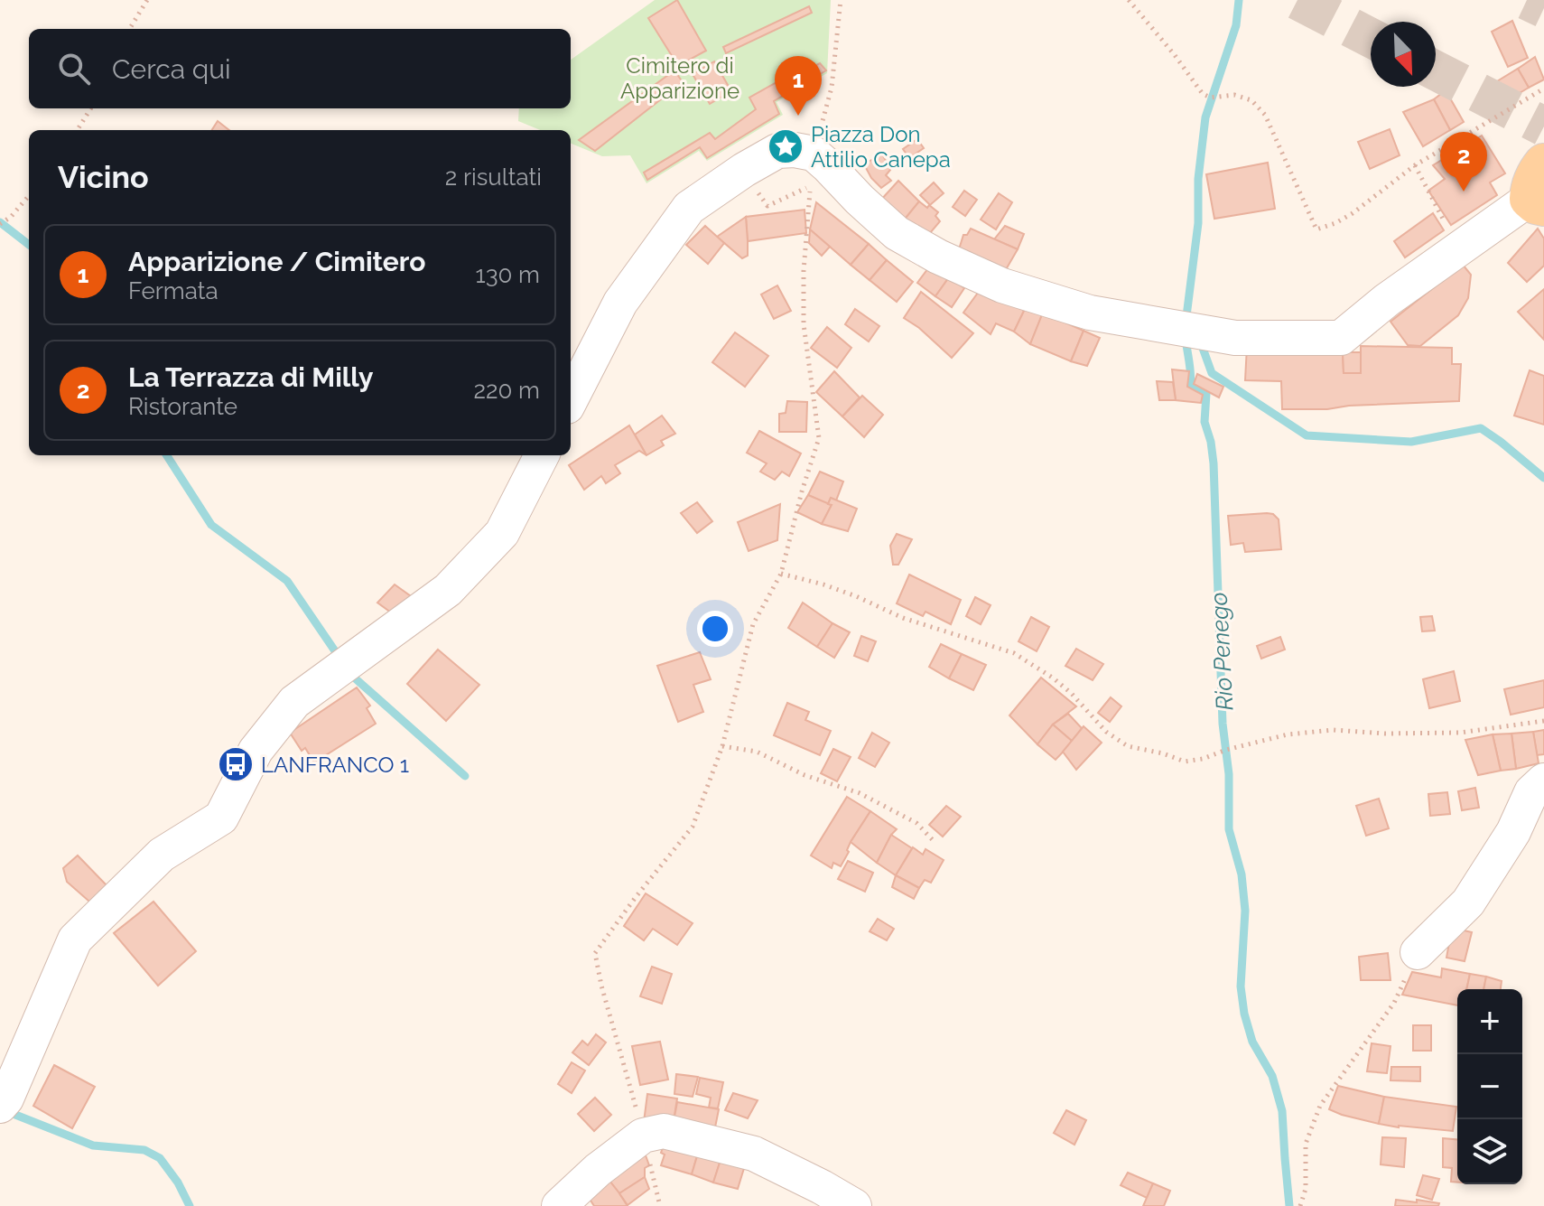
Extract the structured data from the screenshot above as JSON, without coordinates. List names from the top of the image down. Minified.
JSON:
{"water":["Rio Penego"],"parks":["Cimitero di Apparizione"],"places":{"place":["Piazza Don Attilio Canepa"],"bus stop":["LANFRANCO 1"]},"north":"bottom right","page":{"search":"Cerca qui","pins":["1","2"],"heading":["Vicino","2 risultati"],"list":[{"mark":"1","name":"Apparizione / Cimitero","note":"Fermata","value":"130 m"},{"mark":"2","name":"La Terrazza di Milly","note":"Ristorante","value":"220 m"}],"map_buttons":["+","−"]}}
